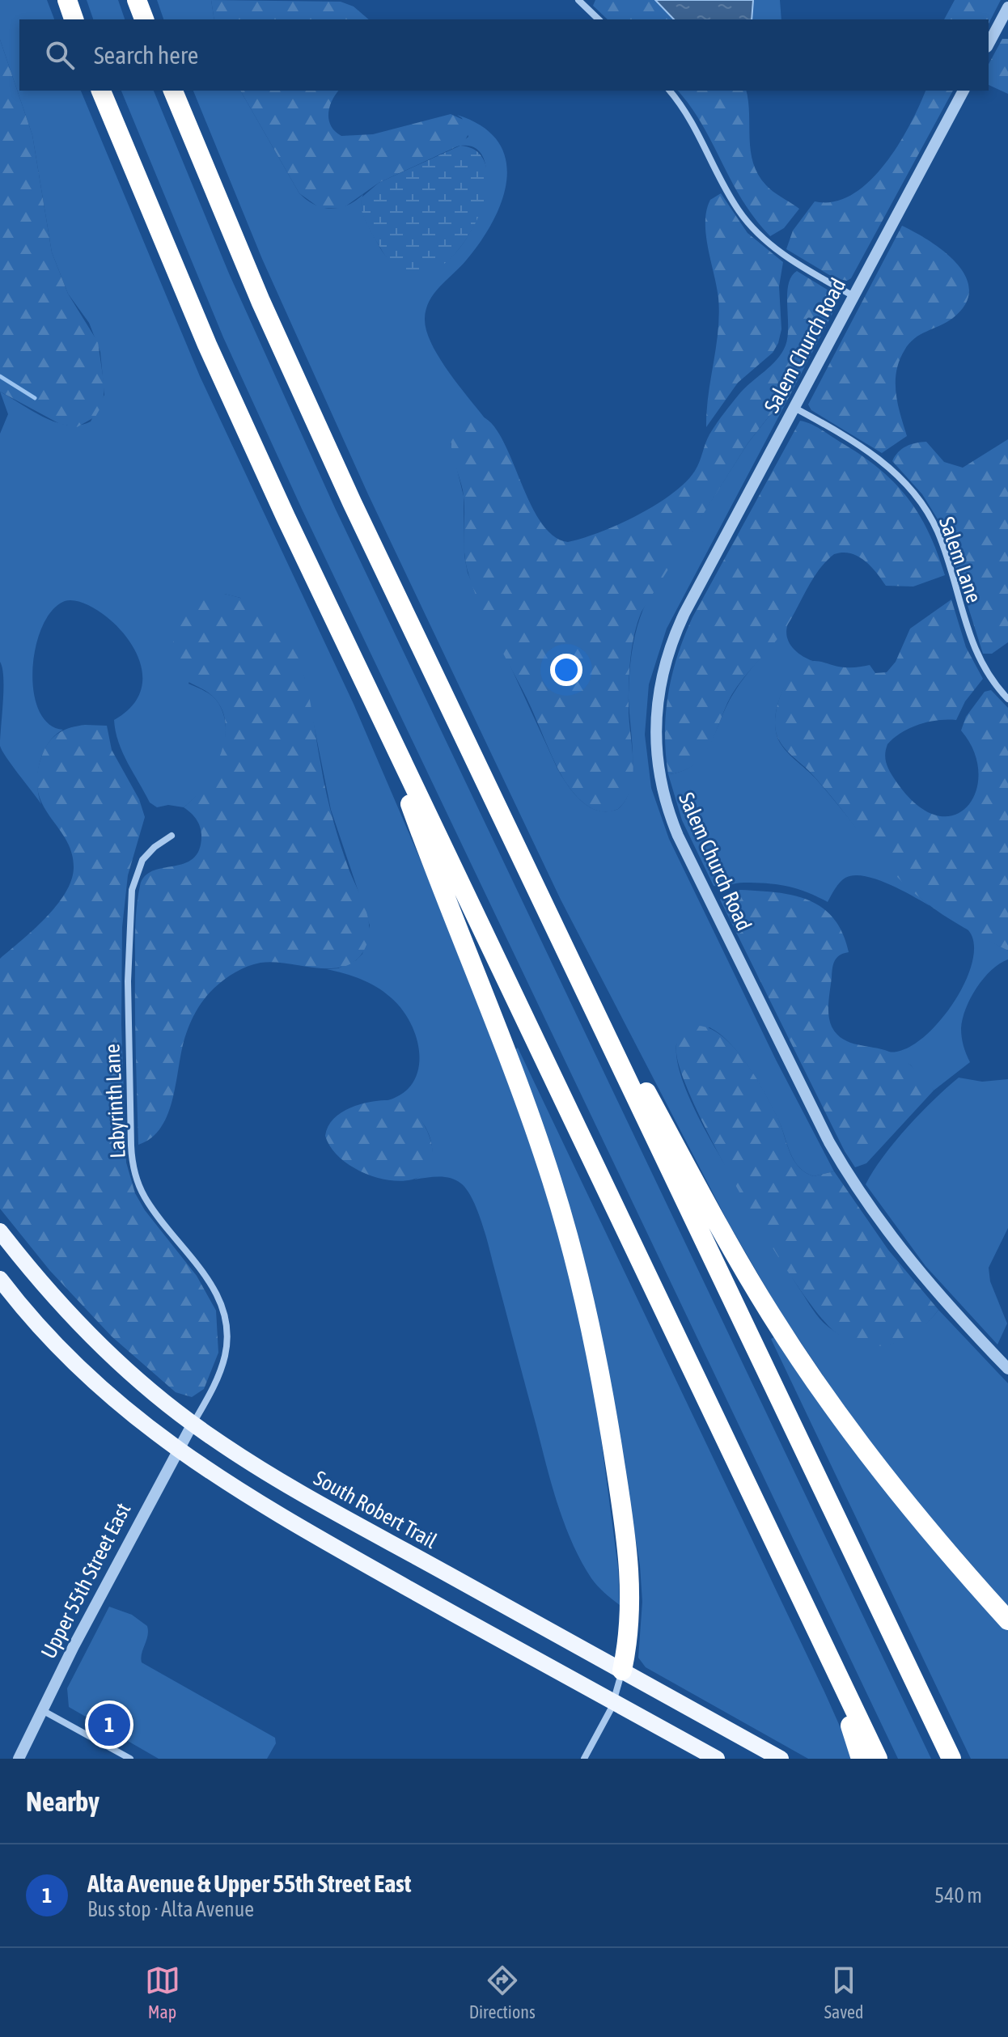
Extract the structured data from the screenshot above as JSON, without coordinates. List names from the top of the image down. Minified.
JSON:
{"streets":{"main road":["South Robert Trail"],"street":["Salem Church Road","Salem Lane","Labyrinth Lane","Upper 55th Street East"]},"crossings":[["Salem Church Road","Salem Lane"],["Labyrinth Lane","South Robert Trail"],["Labyrinth Lane","Upper 55th Street East"],["South Robert Trail","Upper 55th Street East"]],"page":{"search":"Search here","pins":"1","heading":"Nearby","list":[{"mark":"1","name":"Alta Avenue & Upper 55th Street East","note":"Bus stop · Alta Avenue","value":"540 m"}],"nav":["Map","Directions","Saved"]}}
